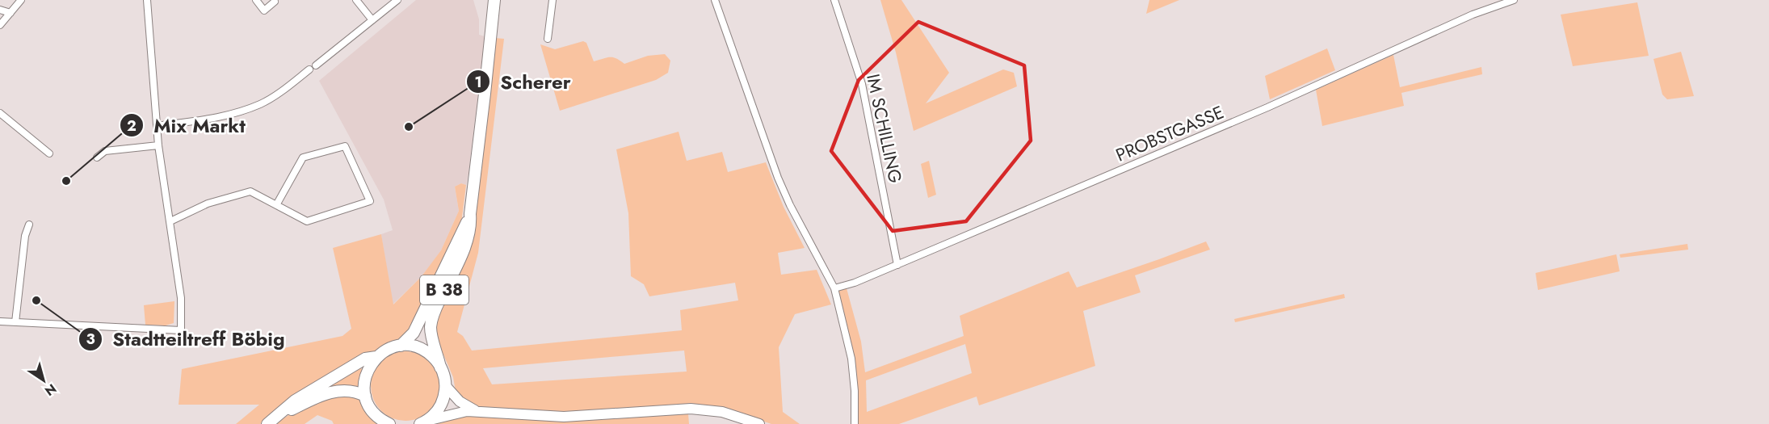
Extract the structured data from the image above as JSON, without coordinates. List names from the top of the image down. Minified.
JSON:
{"streets":{"main road":["B 38"],"street":["IM SCHILLING","PROBSTGASSE"]},"crossings":[["IM SCHILLING","PROBSTGASSE"]],"places":["Scherer","Mix Markt","Stadtteiltreff Böbig"],"north":"bottom right"}
